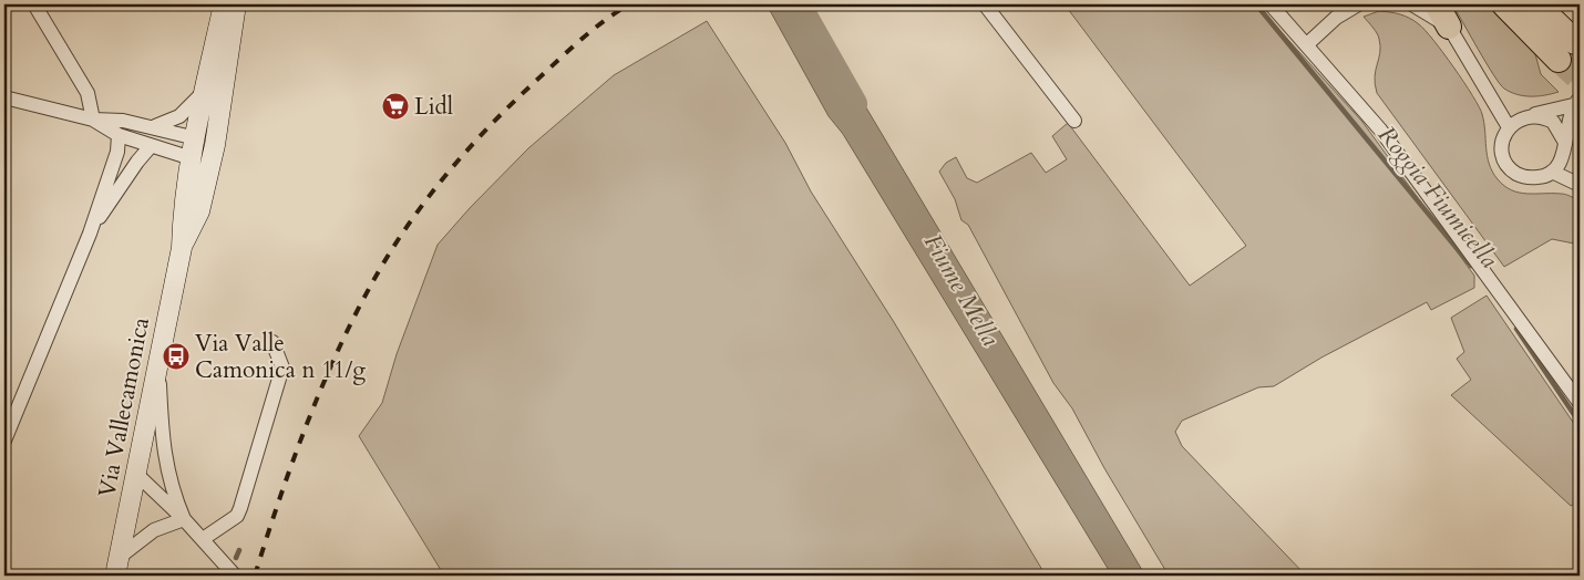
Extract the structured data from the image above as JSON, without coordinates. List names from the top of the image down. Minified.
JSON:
{"streets":{"main road":["Via Vallecamonica"]},"water":["Roggia Fiumicella","Fiume Mella"],"places":{"supermarket":["Lidl"],"bus stop":["Via Valle Camonica n 11/g"]}}
